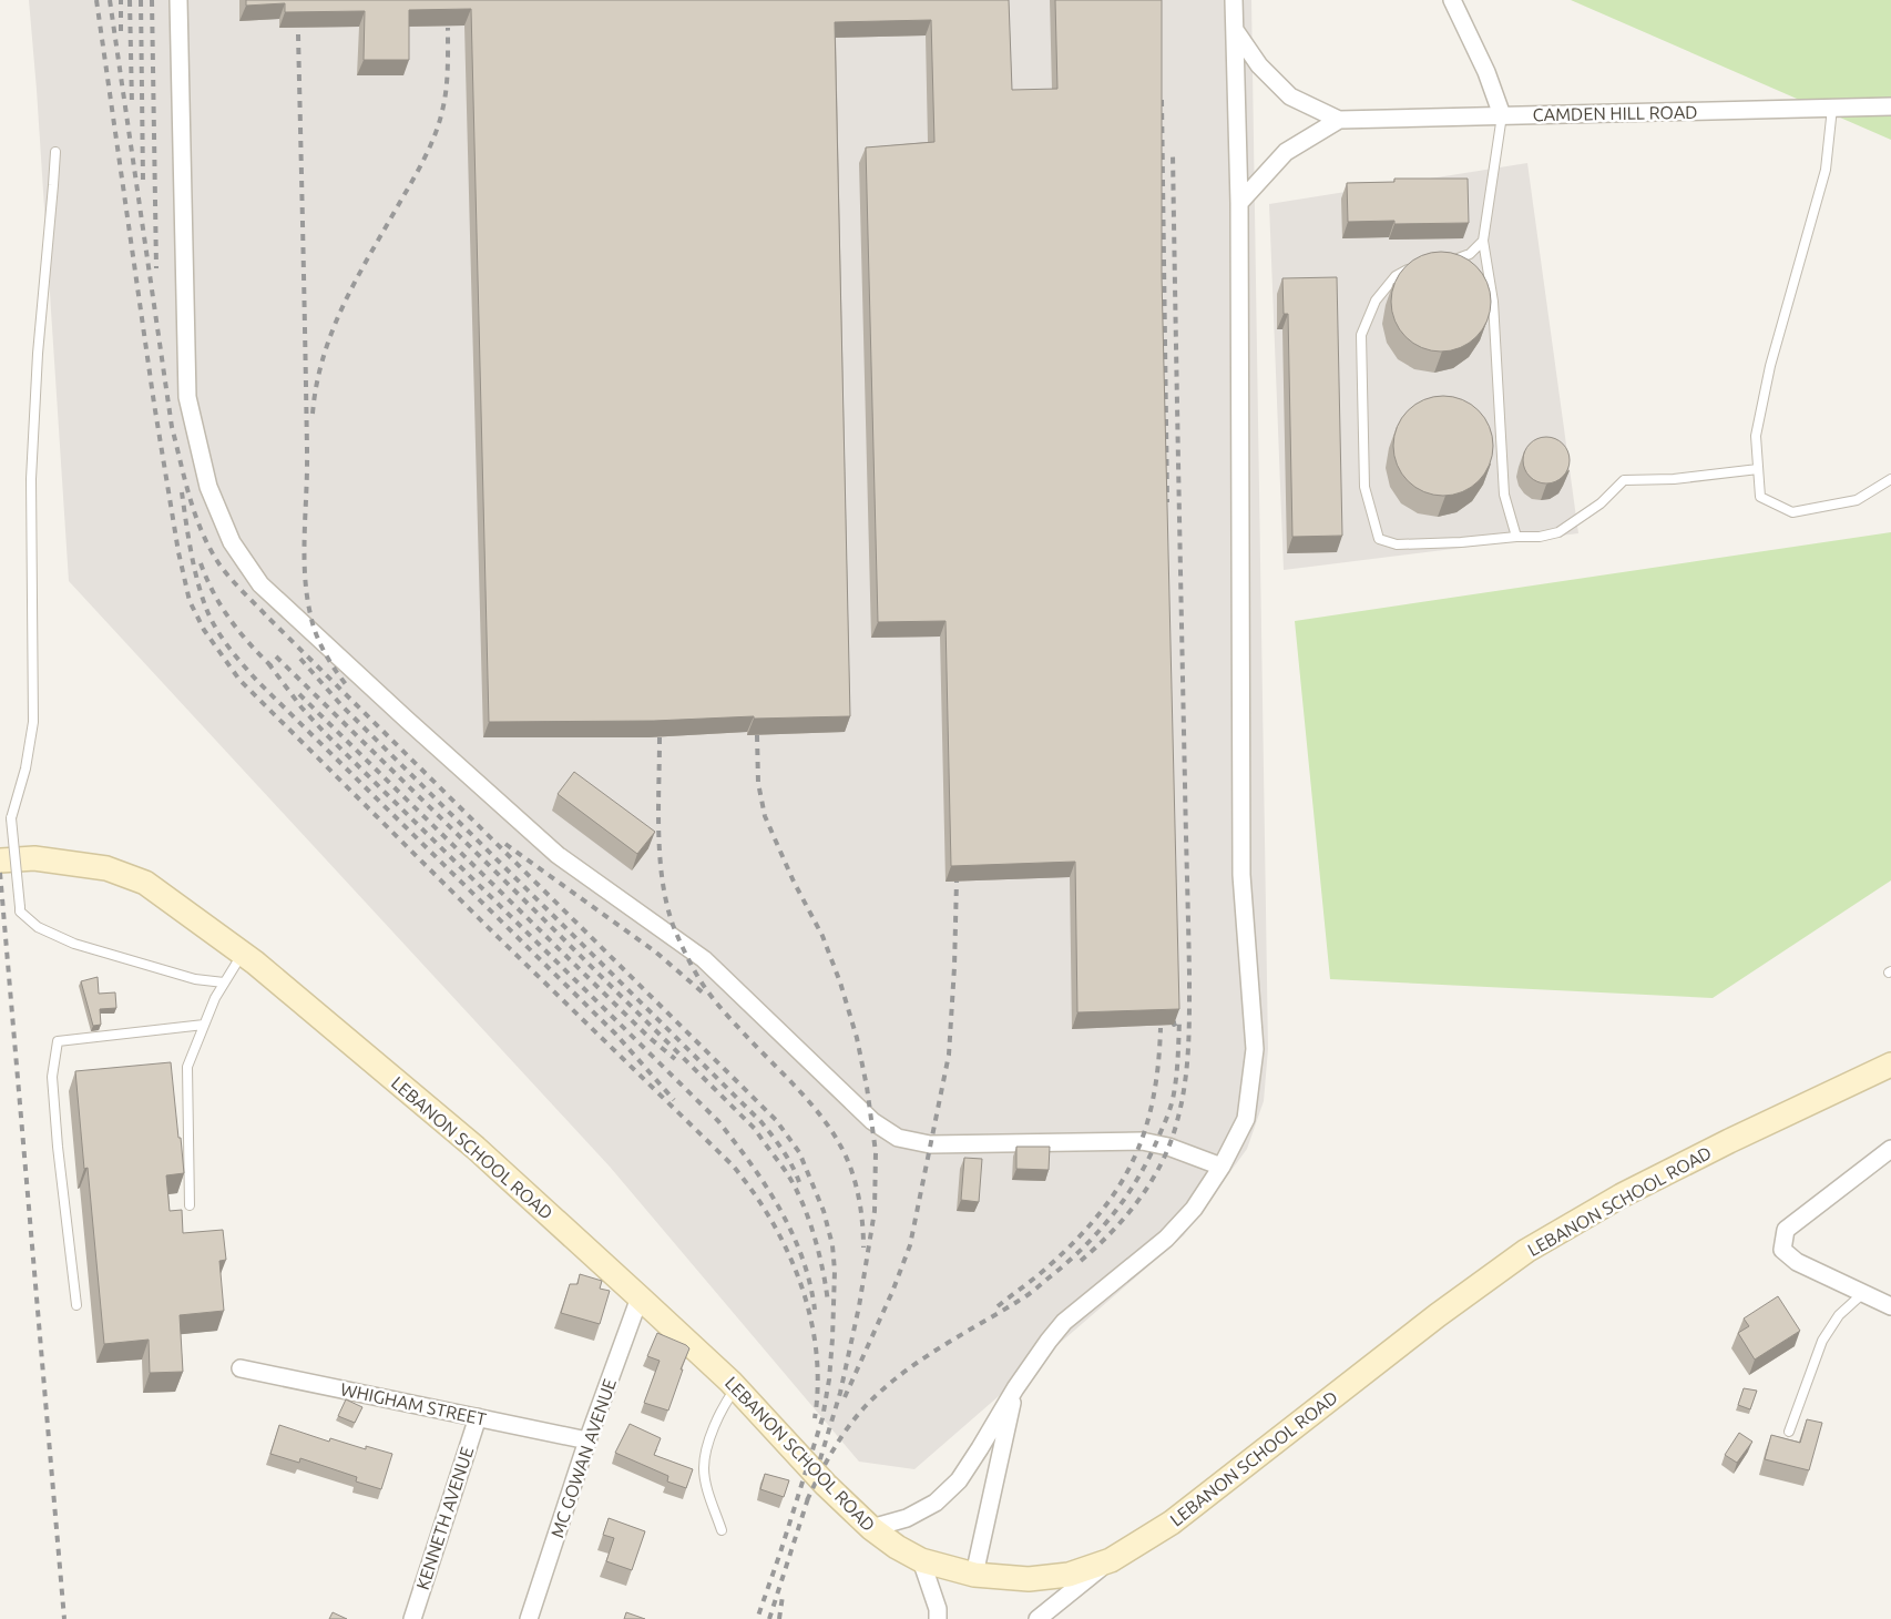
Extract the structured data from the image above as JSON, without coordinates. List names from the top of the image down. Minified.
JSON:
{"streets":{"street":["CAMDEN HILL ROAD","LEBANON SCHOOL ROAD","WHIGHAM STREET","MC GOWAN AVENUE","KENNETH AVENUE"]},"crossings":[["LEBANON SCHOOL ROAD","MC GOWAN AVENUE"],["WHIGHAM STREET","MC GOWAN AVENUE"],["WHIGHAM STREET","KENNETH AVENUE"]]}
